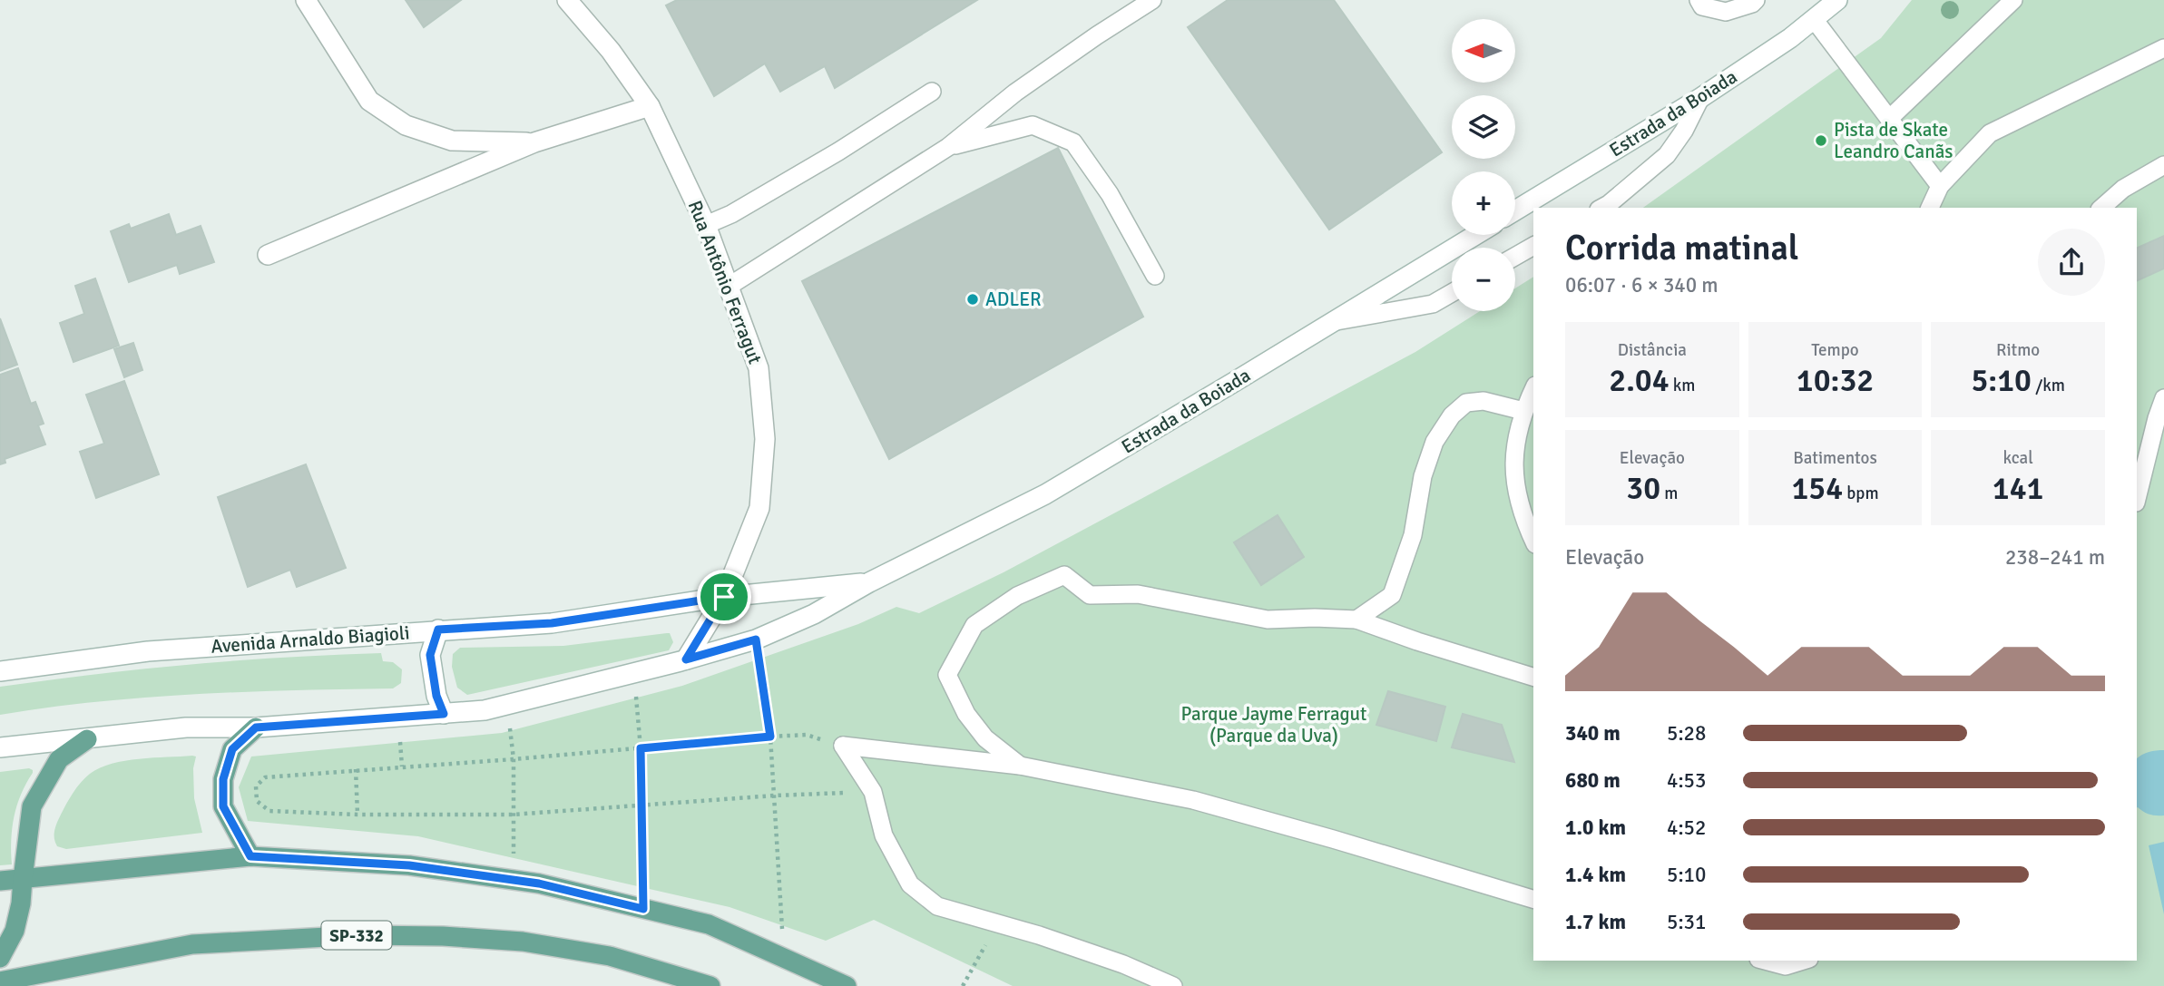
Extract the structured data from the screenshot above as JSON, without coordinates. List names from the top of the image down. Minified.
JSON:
{"streets":{"main road":["Estrada da Boiada","Rua Antônio Ferragut","Avenida Arnaldo Biagioli","SP-332"]},"crossings":[["Estrada da Boiada","Avenida Arnaldo Biagioli"],["Rua Antônio Ferragut","Avenida Arnaldo Biagioli"]],"parks":["Parque Jayme Ferragut (Parque da Uva)"],"places":["Pista de Skate Leandro Canãs","ADLER"],"north":"left","page":{"map_buttons":["+","−"],"heading":["Corrida matinal","06:07 · 6 × 340 m"],"stats":[["Distância","2.04 km"],["Tempo","10:32"],["Ritmo","5:10 /km"],["Elevação","30 m"],["Batimentos","154 bpm"],["kcal","141"]],"chart":["Elevação","238–241 m"],"list":[{"name":"340 m","note":"5:28"},{"name":"680 m","note":"4:53"},{"name":"1.0 km","note":"4:52"},{"name":"1.4 km","note":"5:10"},{"name":"1.7 km","note":"5:31"}]}}
